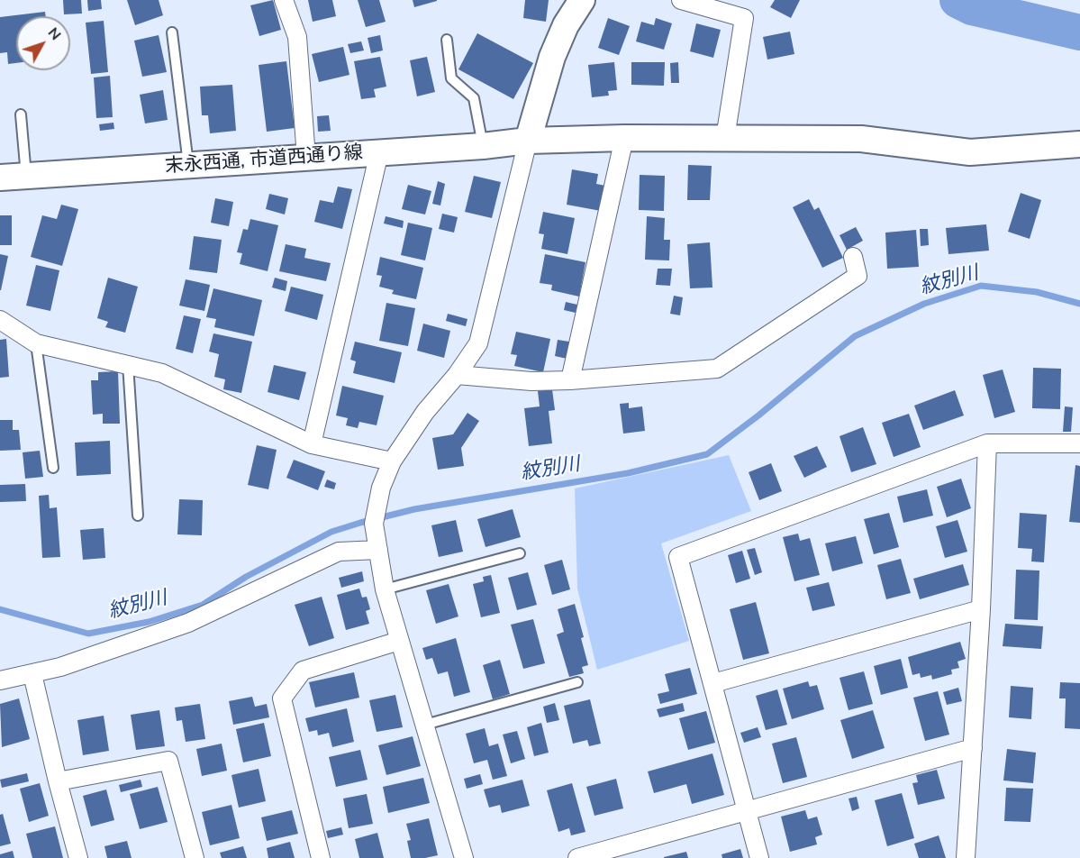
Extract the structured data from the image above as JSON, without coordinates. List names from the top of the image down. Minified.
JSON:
{"streets":{"street":["末永西通, 市道西通り線"]},"water":["紋別川"],"north":"top right"}
